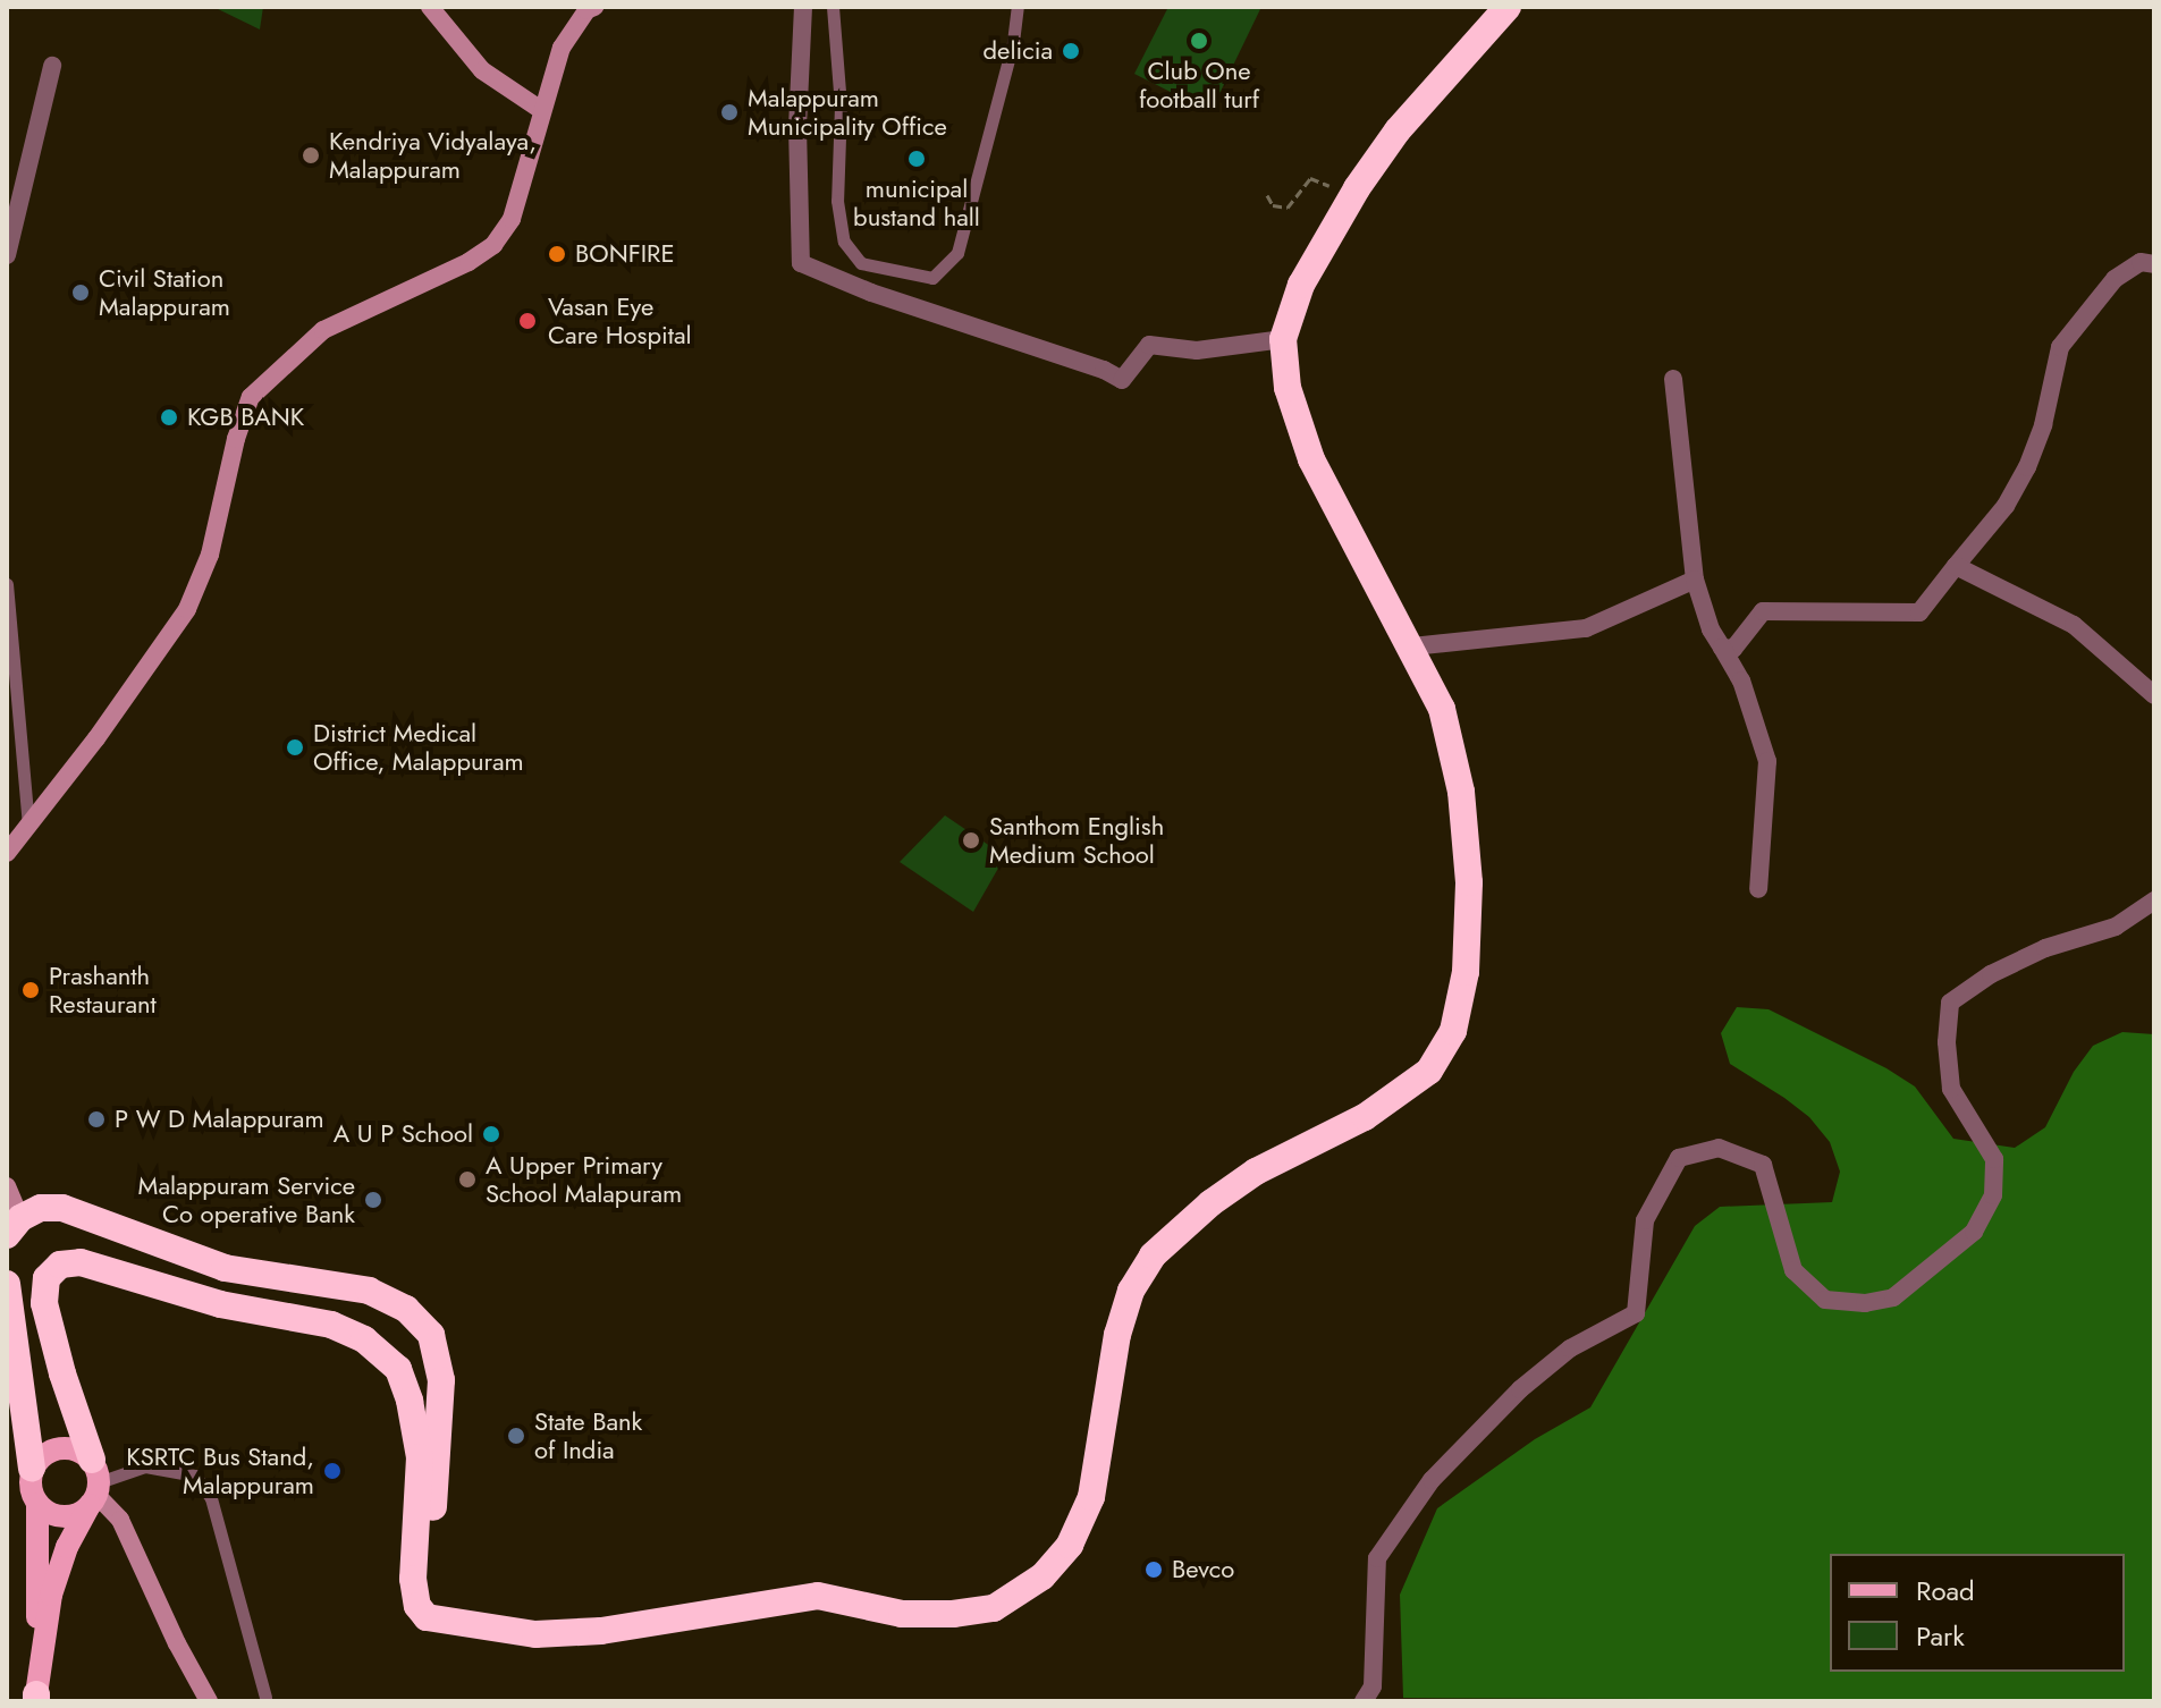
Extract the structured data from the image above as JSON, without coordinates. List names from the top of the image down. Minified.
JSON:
{"places":["Club One football turf","delicia","Malappuram Municipality Office","Kendriya Vidyalaya, Malappuram","municipal bustand hall","BONFIRE","Civil Station Malappuram","Vasan Eye Care Hospital","KGB BANK","District Medical Office, Malappuram","Santhom English Medium School","Prashanth Restaurant","P W D Malappuram","A U P School","A Upper Primary School Malapuram","Malappuram Service Co operative Bank","State Bank of India","KSRTC Bus Stand, Malappuram","Bevco"],"legend":["Road","Park"]}
